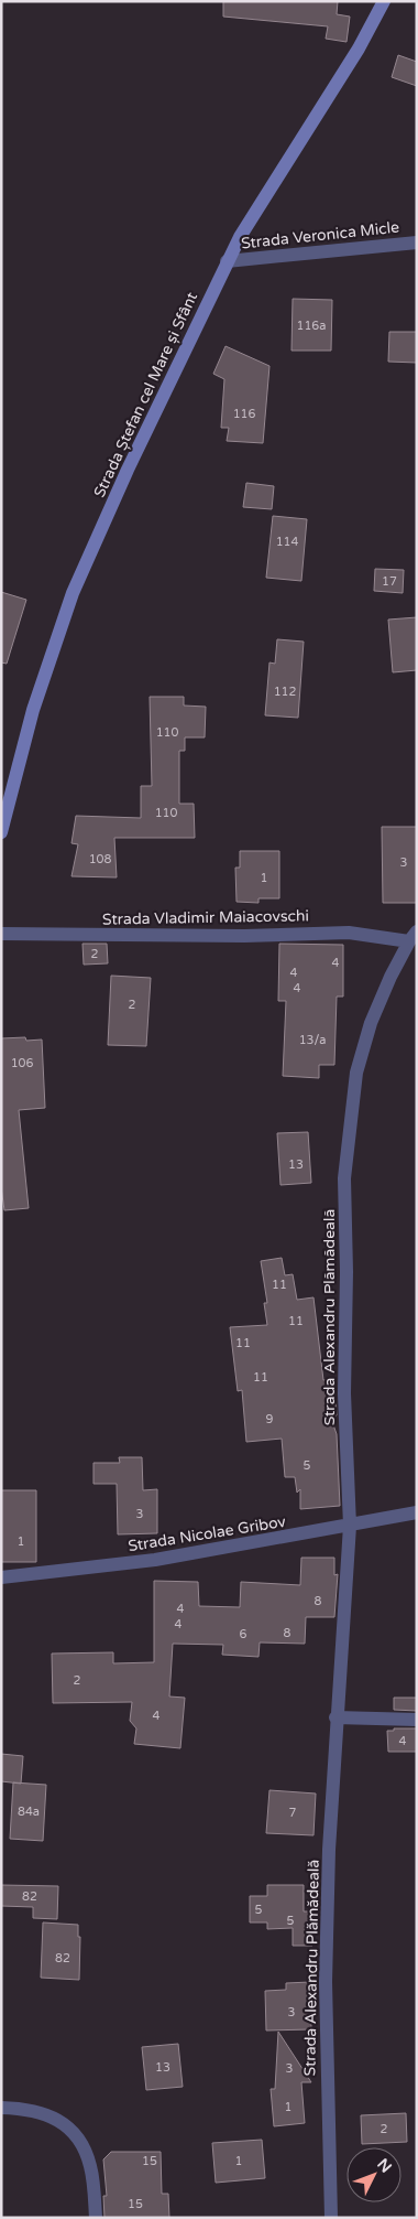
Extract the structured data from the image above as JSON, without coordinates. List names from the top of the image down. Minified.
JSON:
{"streets":{"street":["Strada Veronica Micle","Strada Ștefan cel Mare și Sfânt","Strada Vladimir Maiacovschi","Strada Alexandru Plămădeală","Strada Nicolae Gribov"]},"crossings":[["Strada Veronica Micle","Strada Ștefan cel Mare și Sfânt"],["Strada Vladimir Maiacovschi","Strada Alexandru Plămădeală"],["Strada Alexandru Plămădeală","Strada Nicolae Gribov"]],"house_numbers":["116a","116","114","17","112","110","110","108","3","1","2","4","4","4","2","13/a","106","13","11","11","11","11","9","5","3","1","8","4","4","8","6","2","4","4","84a","7","82","5","5","82","3","13","3","1","2","15","1","15"],"north":"top right"}
